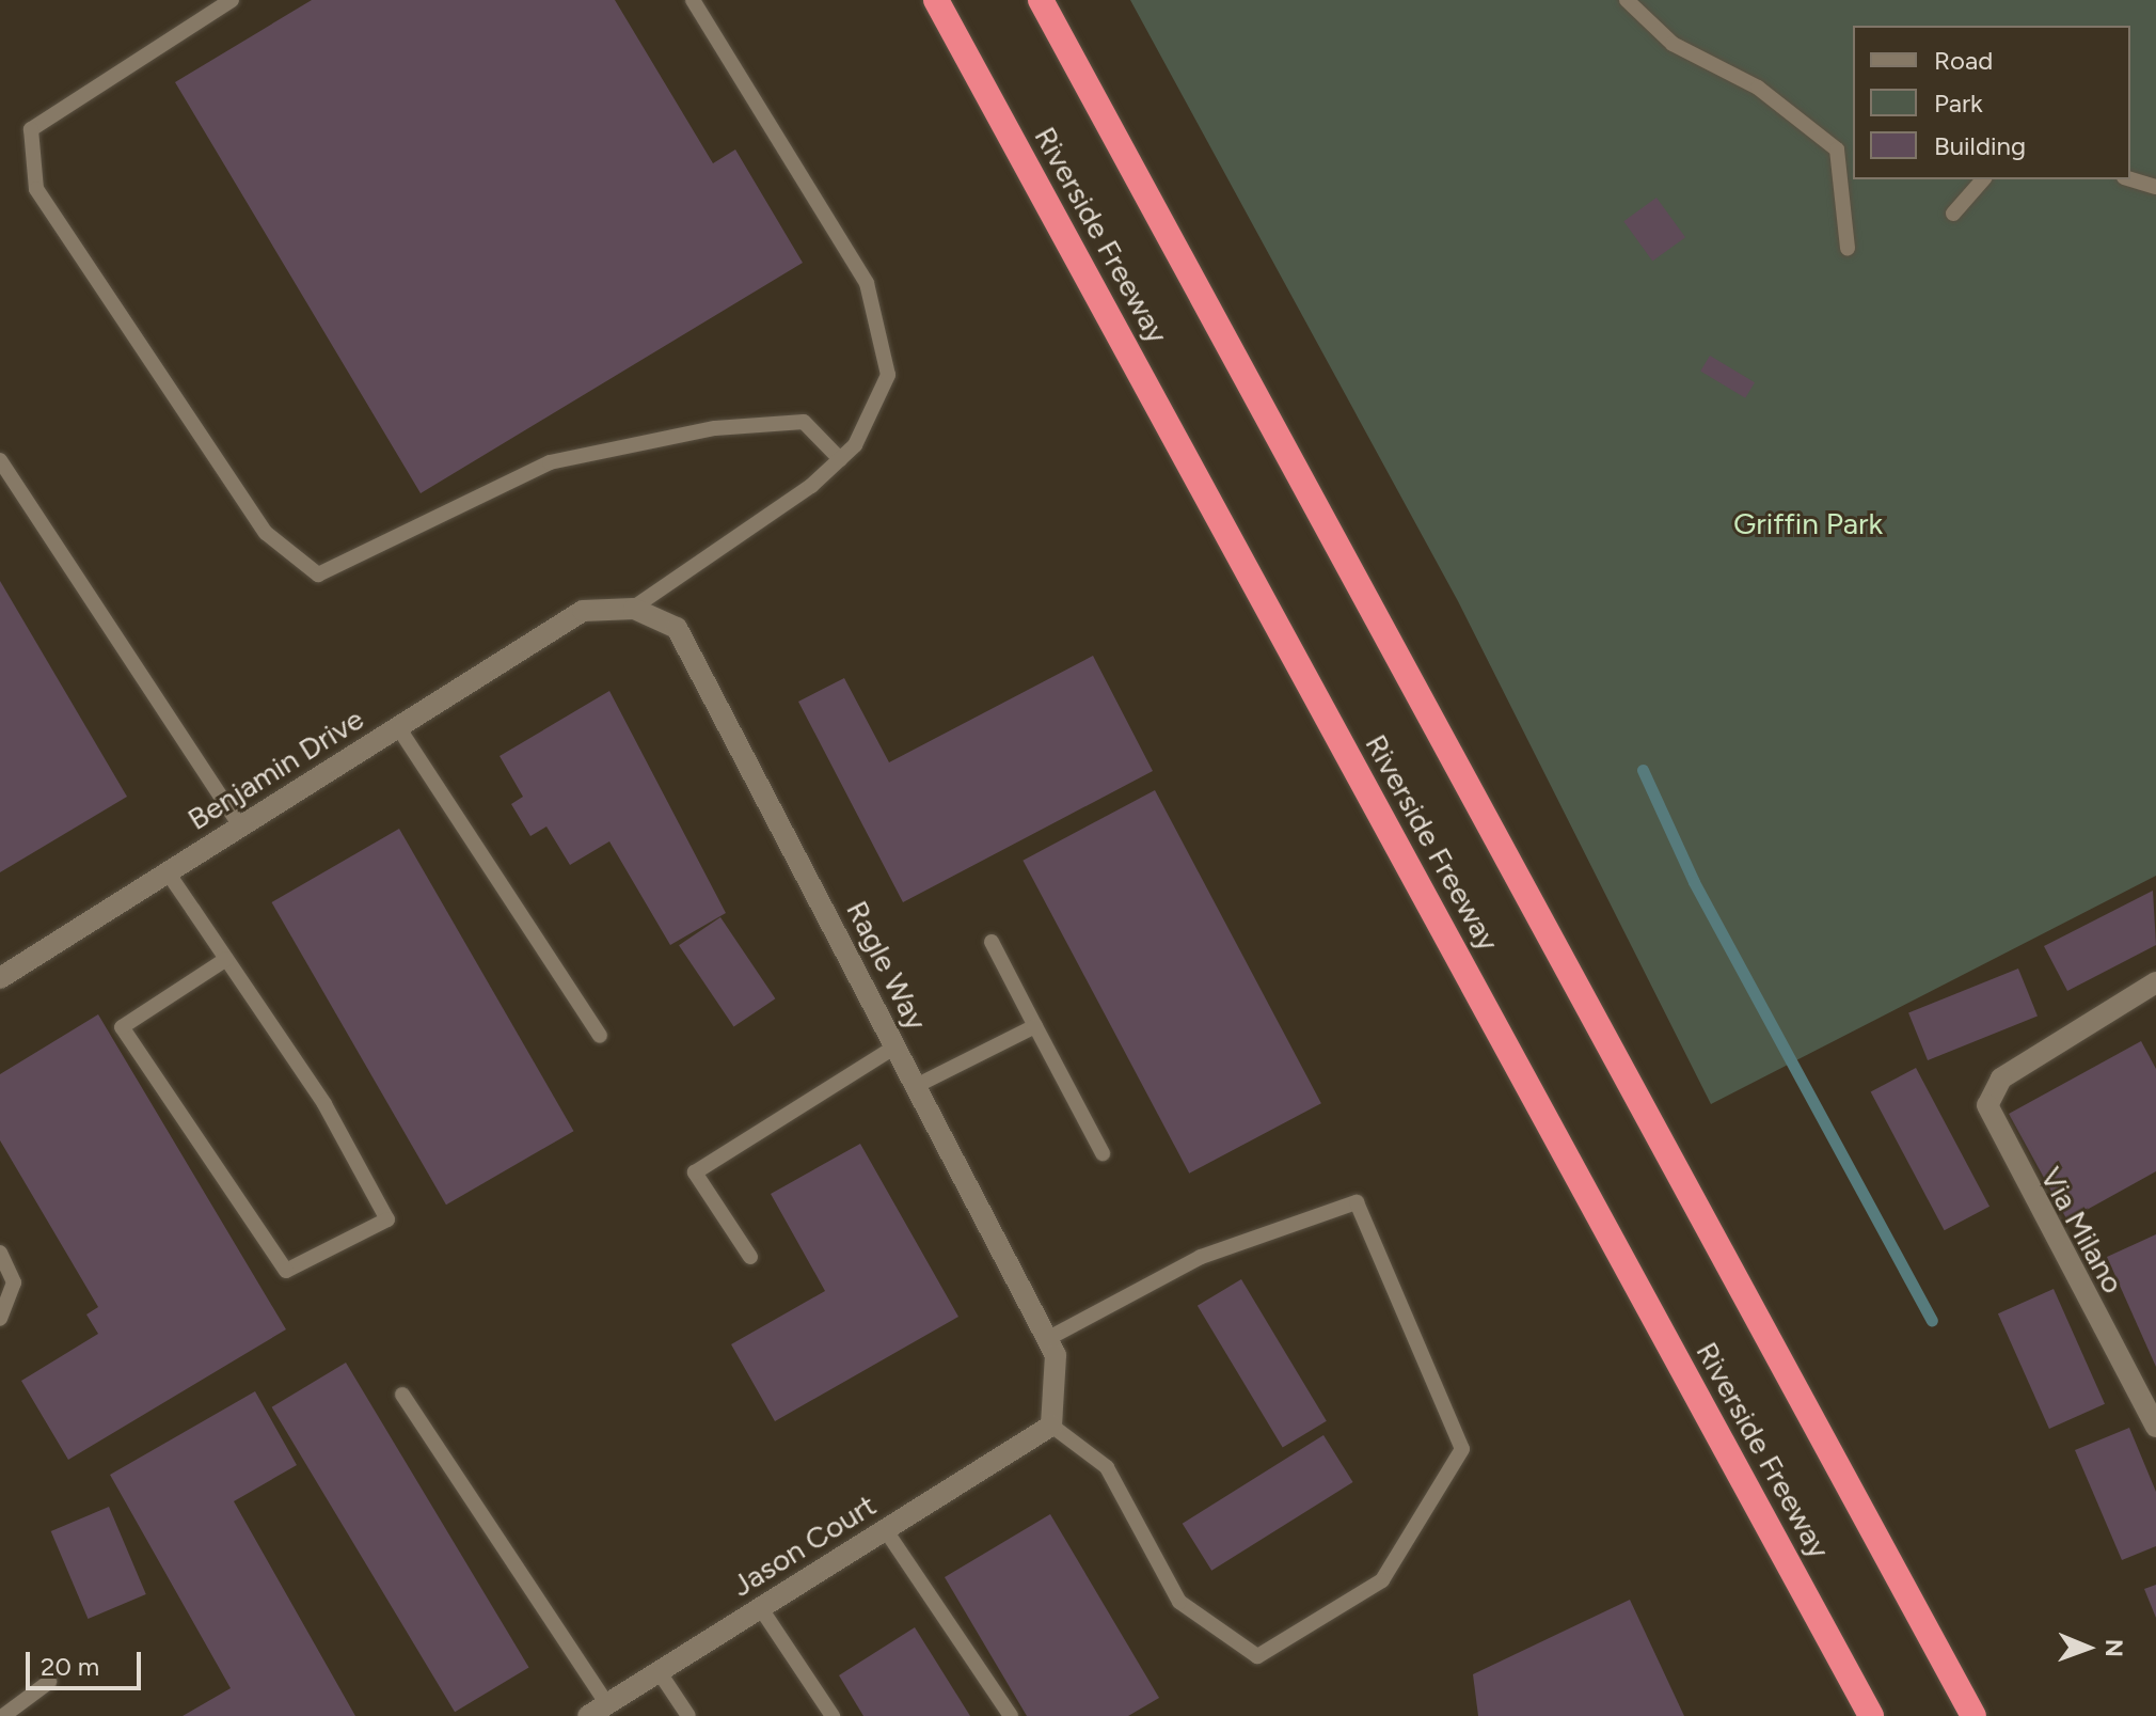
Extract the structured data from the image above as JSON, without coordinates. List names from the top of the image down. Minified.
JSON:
{"streets":{"highway":["Riverside Freeway"],"street":["Benjamin Drive","Ragle Way","Via Milano","Jason Court"]},"crossings":[["Benjamin Drive","Ragle Way"],["Ragle Way","Jason Court"]],"parks":["Griffin Park"],"legend":["Road","Park","Building"],"scale_bar":"20 m","north":"right"}
